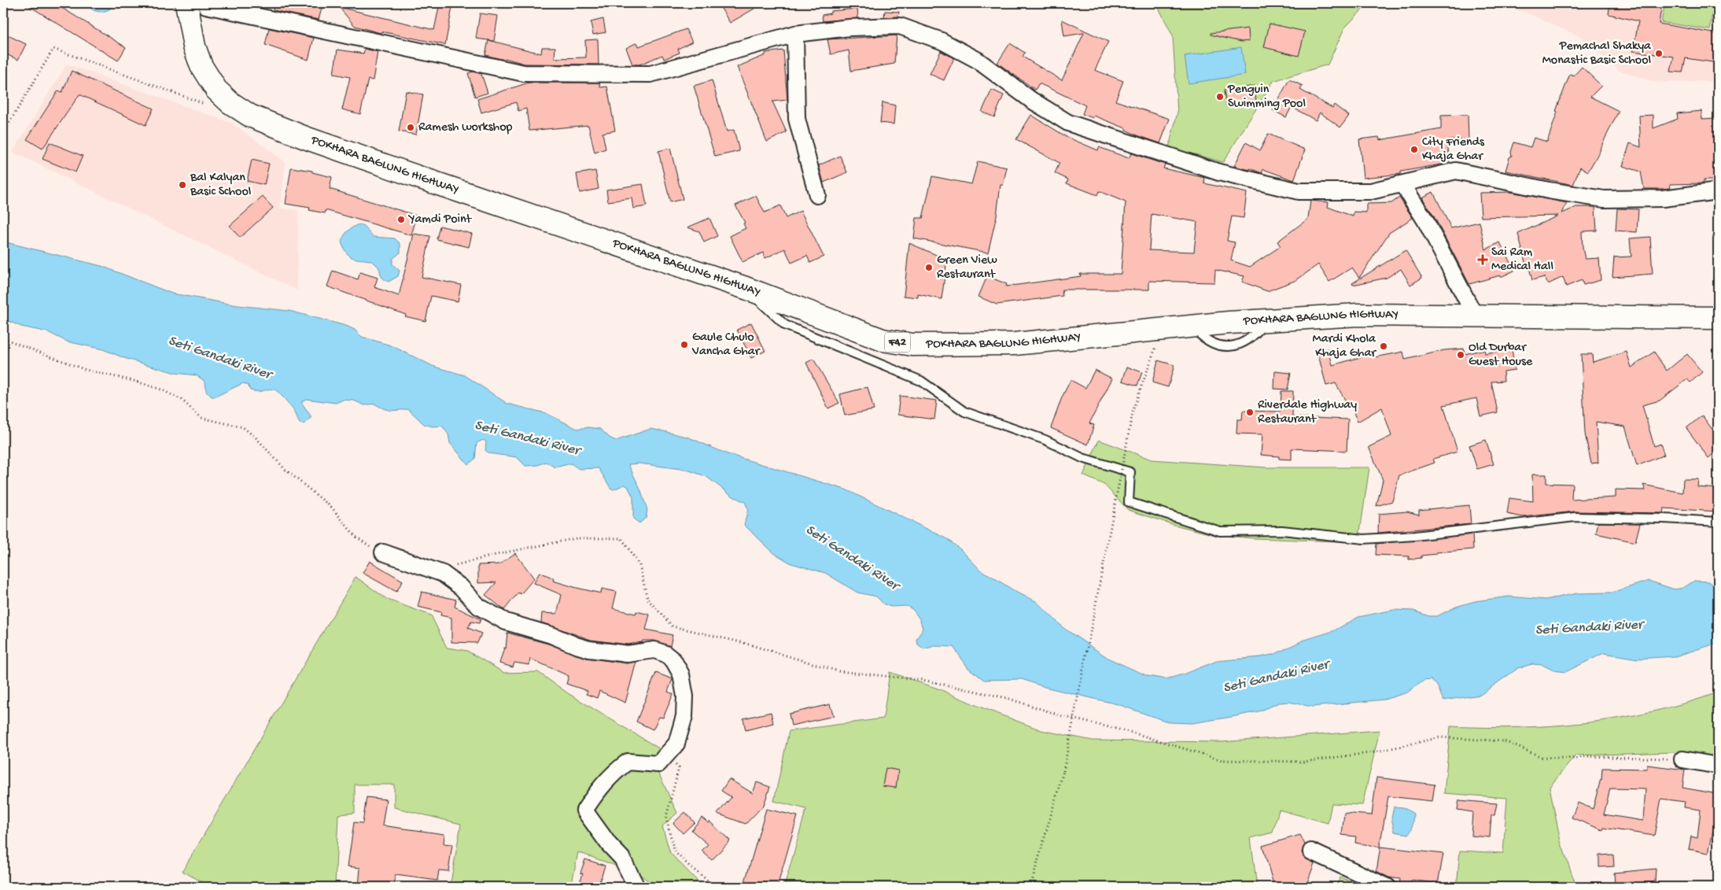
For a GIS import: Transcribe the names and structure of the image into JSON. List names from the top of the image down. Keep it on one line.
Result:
{"streets":{"highway":["POKHARA BAGLUNG HIGHWAY","F42"]},"water":["Seti Gandaki River"],"places":{"other":["Pemachal Shakya Monastic Basic School","Penguin Swimming Pool","Ramesh workshop","City Friends Khaja Ghar","Bal Kalyan Basic School","Yamdi Point","Green View Restaurant","Gaule Chulo Vancha Ghar","Mardi Khola Khaja Ghar","Old Durbar Guest House","Riverdale Highway Restaurant"],"health":["Sai Ram Medical Hall"]}}
